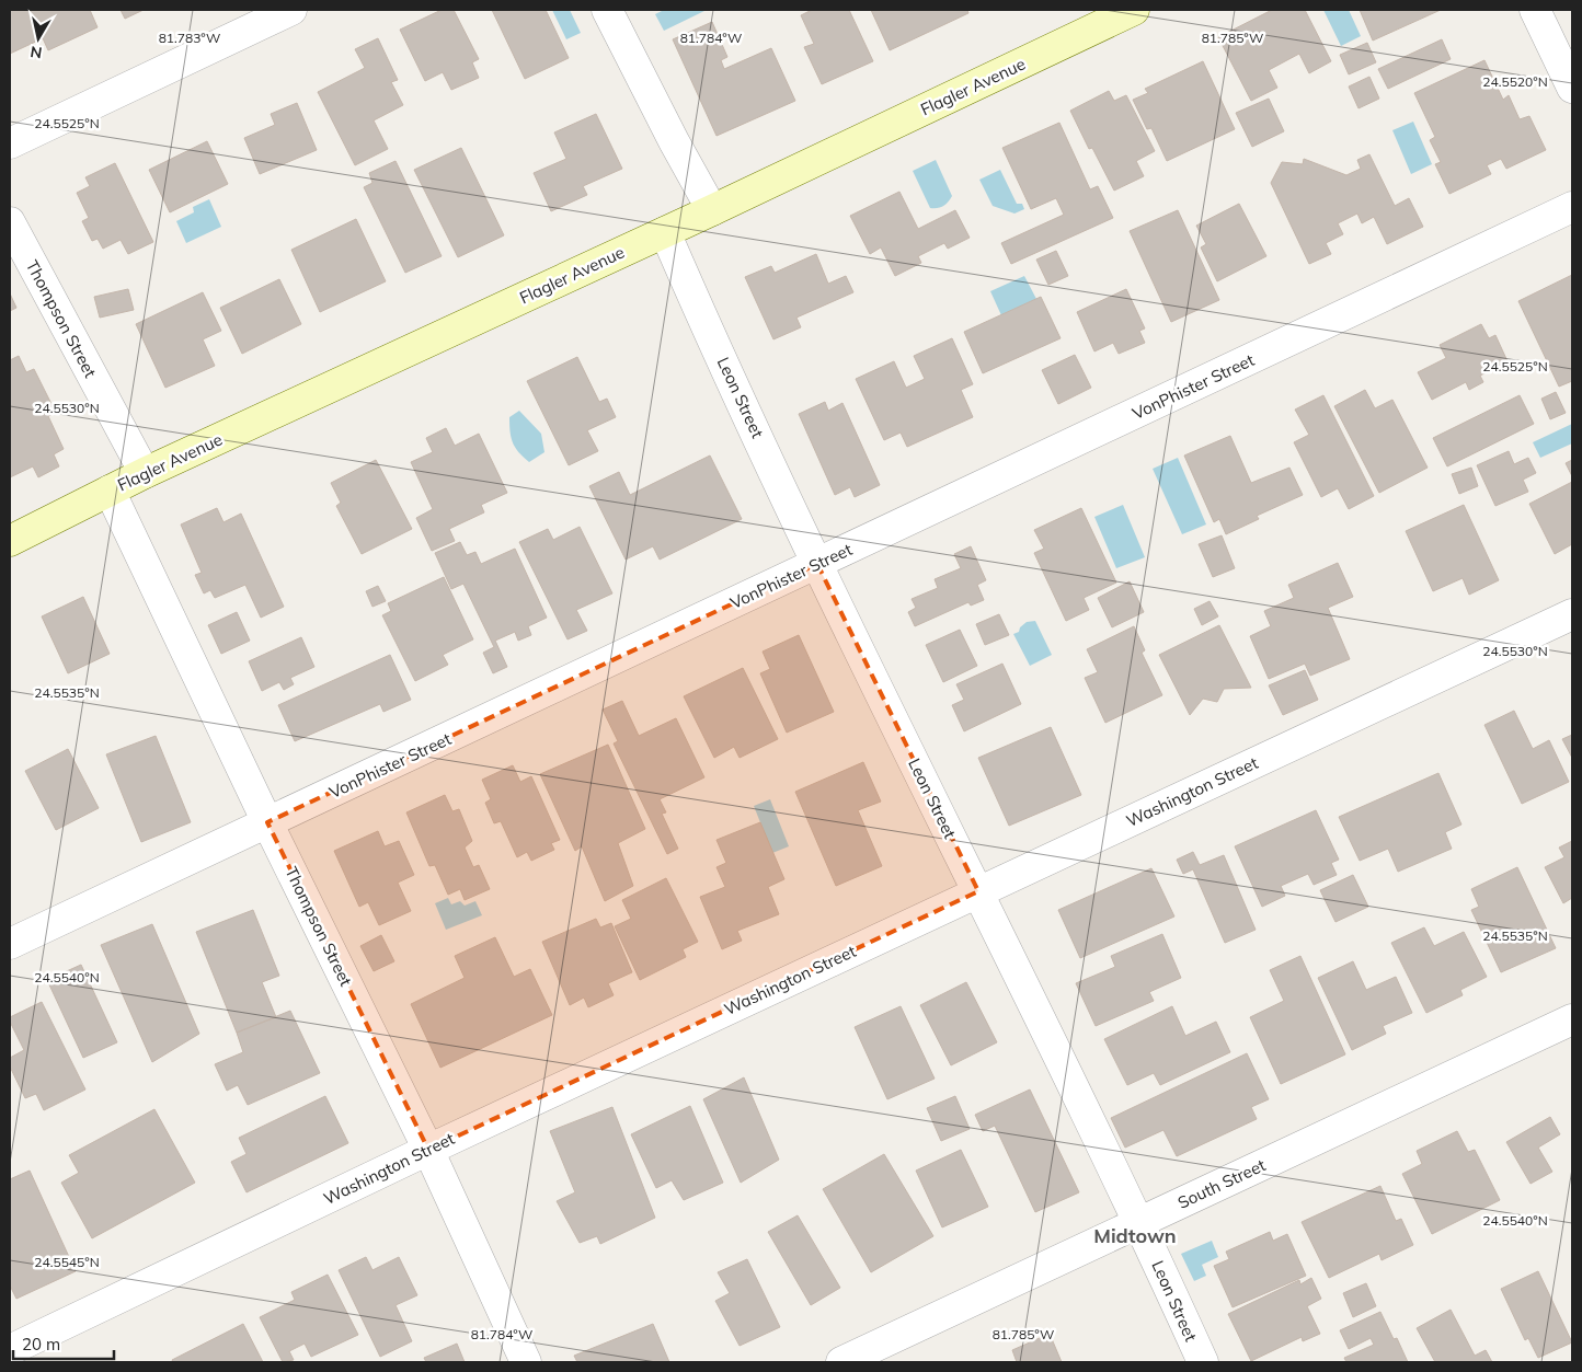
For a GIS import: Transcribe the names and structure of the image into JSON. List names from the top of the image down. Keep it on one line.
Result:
{"streets":{"street":["Flagler Avenue","Thompson Street","VonPhister Street","Leon Street","Washington Street","South Street"]},"crossings":[["Flagler Avenue","Thompson Street"],["Flagler Avenue","Leon Street"],["Thompson Street","VonPhister Street"],["Thompson Street","Washington Street"],["VonPhister Street","Leon Street"],["Leon Street","Washington Street"],["Leon Street","South Street"]],"districts":["Midtown"],"scale_bar":"20 m","north":"bottom","coordinates":["81.783°W","81.784°W","81.785°W","24.5520°N","24.5525°N","24.5530°N","24.5535°N","24.5540°N","24.5545°N"]}
